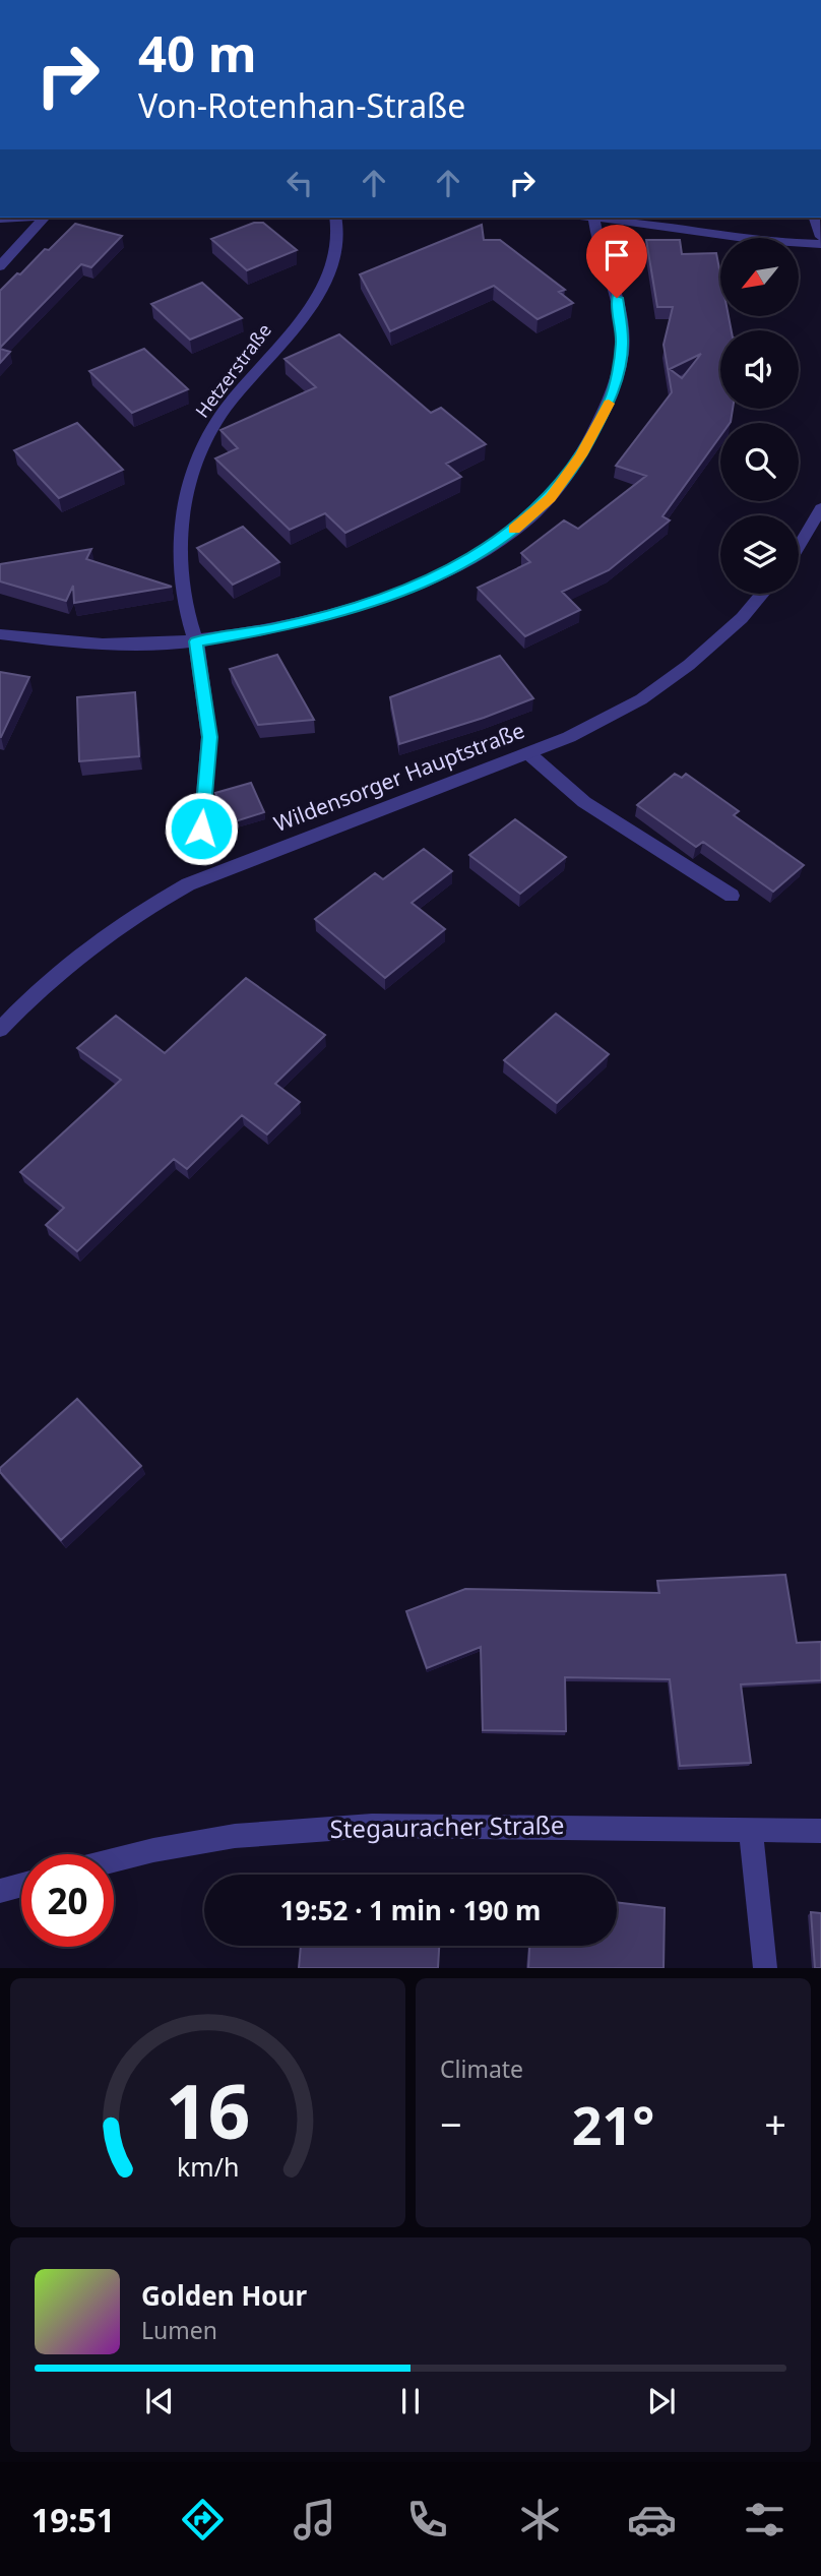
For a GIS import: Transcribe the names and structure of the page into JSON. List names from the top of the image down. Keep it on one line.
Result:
{"streets":{"street":["Hetzerstraße","Wildensorger Hauptstraße","Stegauracher Straße"]},"north":"bottom left","page":{"turn":["40 m","Von-Rotenhan-Straße"],"limit":"20","trip":"19:52 · 1 min · 190 m","tile":"Climate","heat":["−","21°","+"],"song":["Golden Hour","Lumen"],"tabs":"19:51","gauge":["16","km/h"]}}
